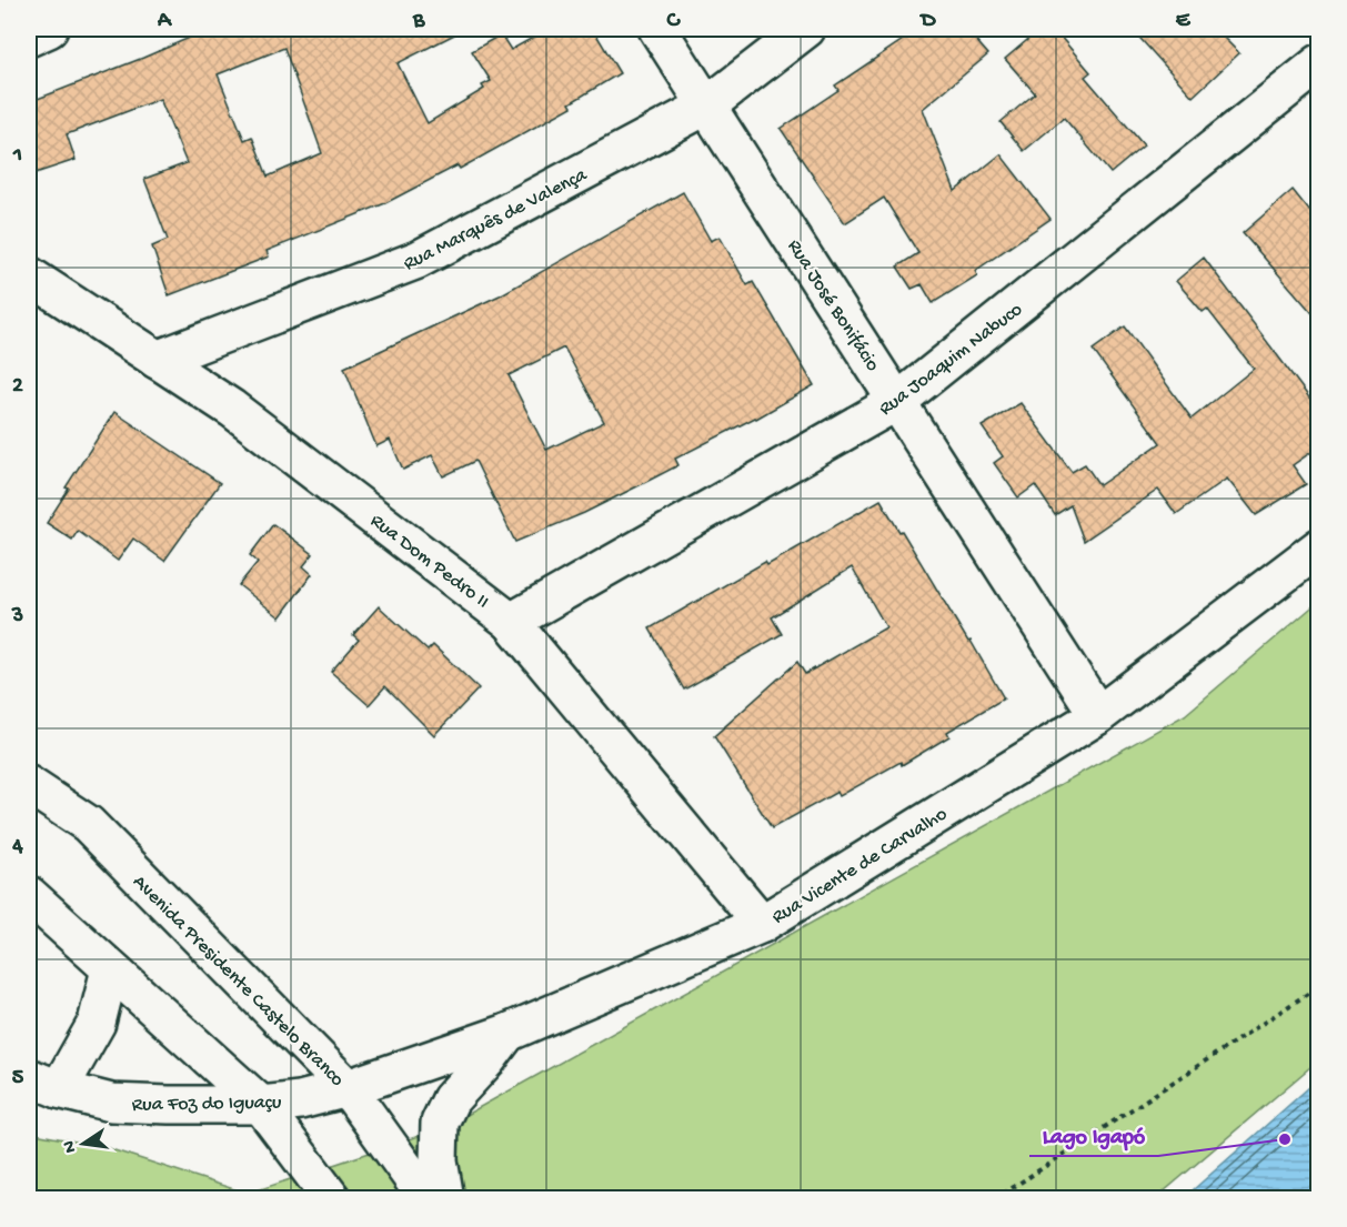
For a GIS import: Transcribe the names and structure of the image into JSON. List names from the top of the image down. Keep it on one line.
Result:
{"streets":{"street":["Rua Marquês de Valença","Rua José Bonifácio","Rua Joaquim Nabuco","Rua Dom Pedro II","Rua Vicente de Carvalho","Avenida Presidente Castelo Branco","Rua Foz do Iguaçu"]},"crossings":[["Rua Marquês de Valença","Rua José Bonifácio"],["Rua Marquês de Valença","Rua Dom Pedro II"],["Rua José Bonifácio","Rua Joaquim Nabuco"],["Rua José Bonifácio","Rua Vicente de Carvalho"],["Rua Joaquim Nabuco","Rua Dom Pedro II"],["Rua Dom Pedro II","Rua Vicente de Carvalho"],["Rua Vicente de Carvalho","Avenida Presidente Castelo Branco"],["Rua Vicente de Carvalho","Rua Foz do Iguaçu"],["Avenida Presidente Castelo Branco","Rua Foz do Iguaçu"]],"places":["Lago Igapó"],"north":"left","grid":{"columns":["A","B","C","D","E"],"rows":["1","2","3","4","5"]}}
